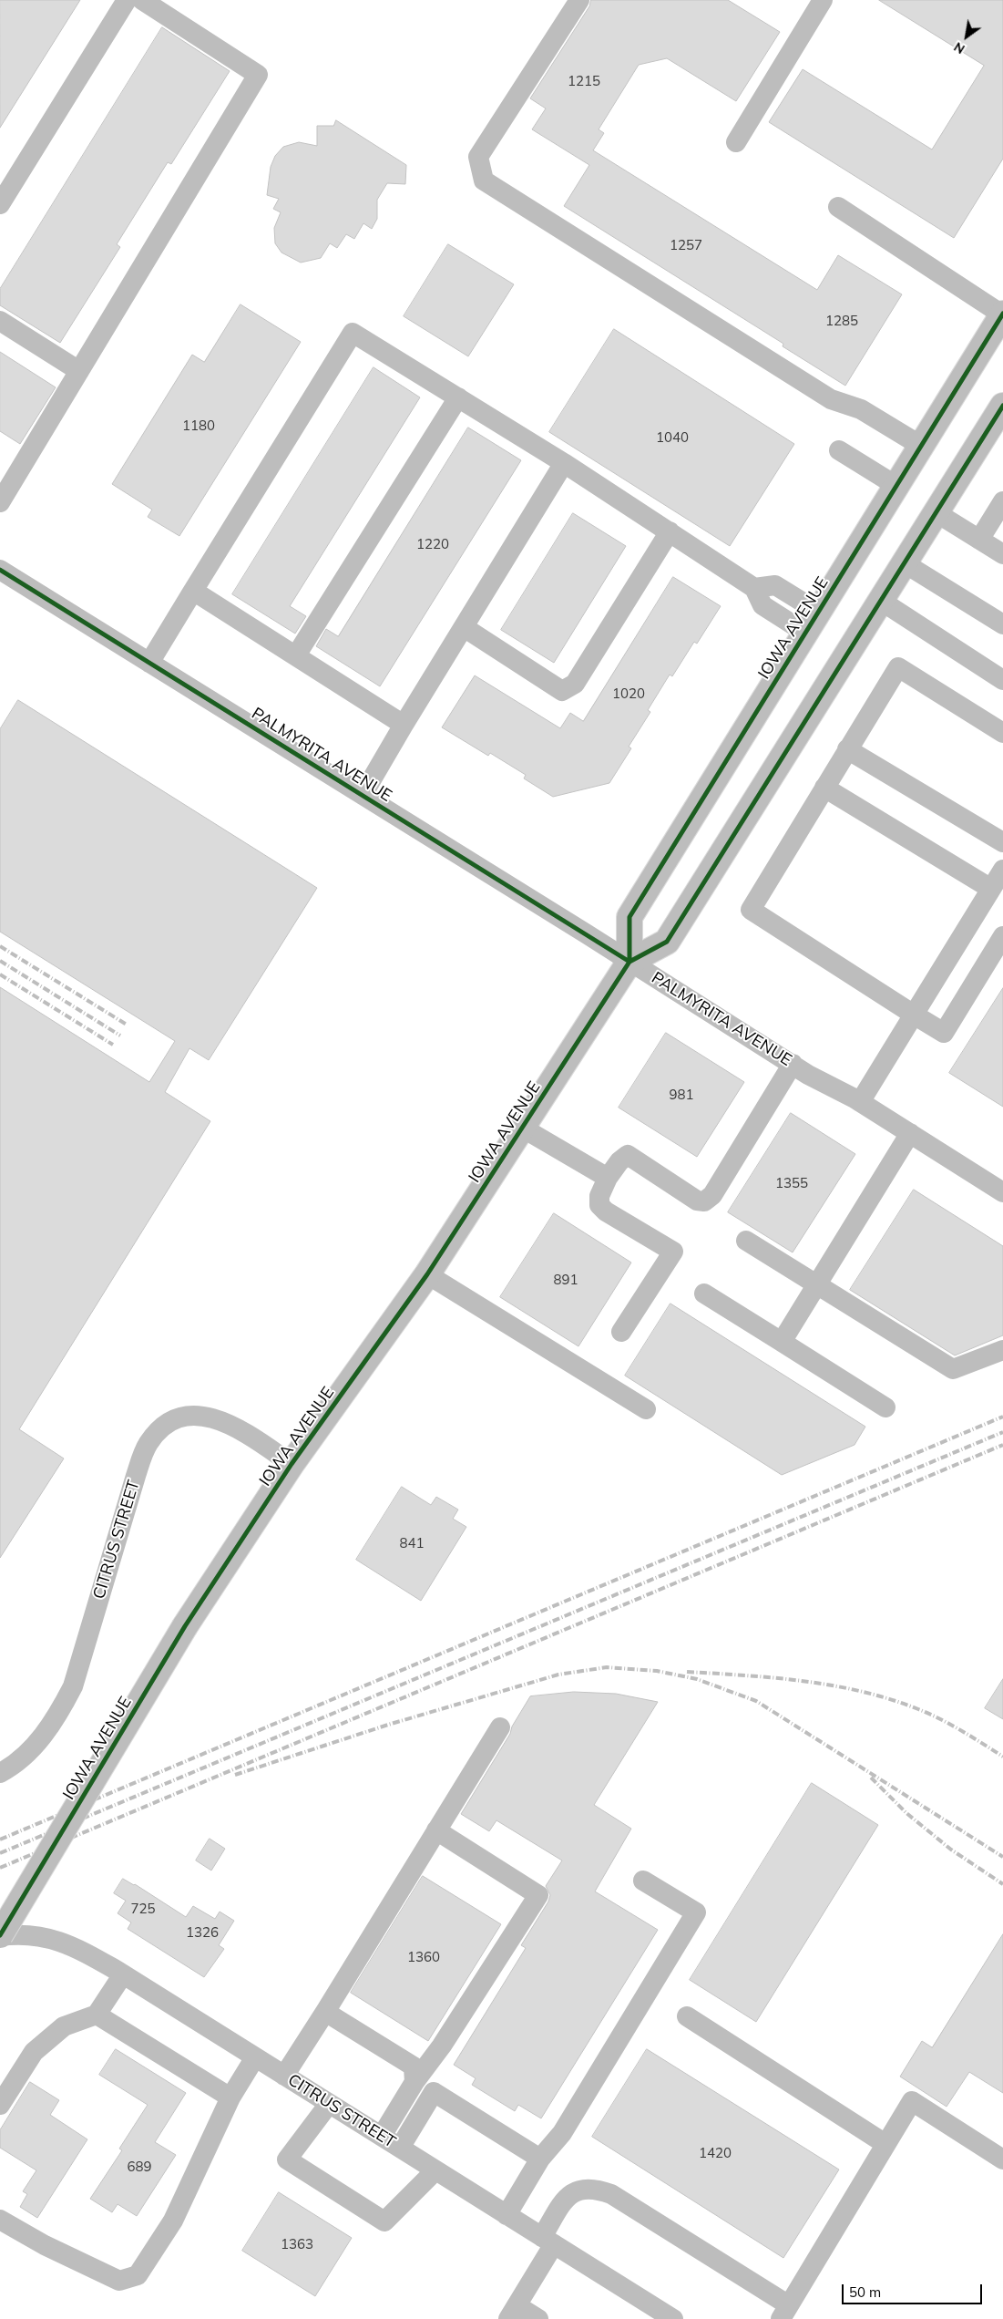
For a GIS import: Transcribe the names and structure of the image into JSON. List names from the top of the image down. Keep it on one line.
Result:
{"streets":{"main road":["IOWA AVENUE"],"street":["PALMYRITA AVENUE","CITRUS STREET"]},"crossings":[["IOWA AVENUE","PALMYRITA AVENUE"],["IOWA AVENUE","CITRUS STREET"]],"house_numbers":["1215","1257","1285","1180","1040","1220","1020","981","1355","891","841","725","1326","1360","1420","689","1363"],"scale_bar":"50 m","north":"bottom left"}
